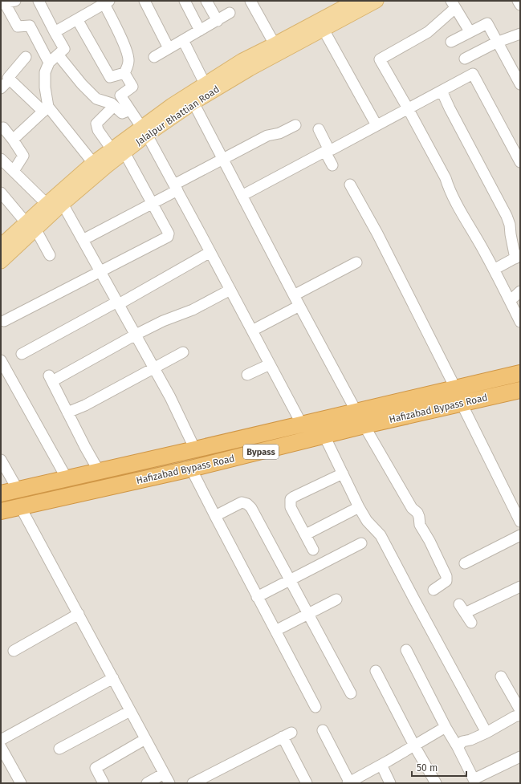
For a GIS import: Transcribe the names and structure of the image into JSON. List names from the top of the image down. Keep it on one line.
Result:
{"streets":{"highway":["Hafizabad Bypass Road","Bypass"],"main road":["Jalalpur Bhattian Road"]},"scale_bar":"50 m"}
